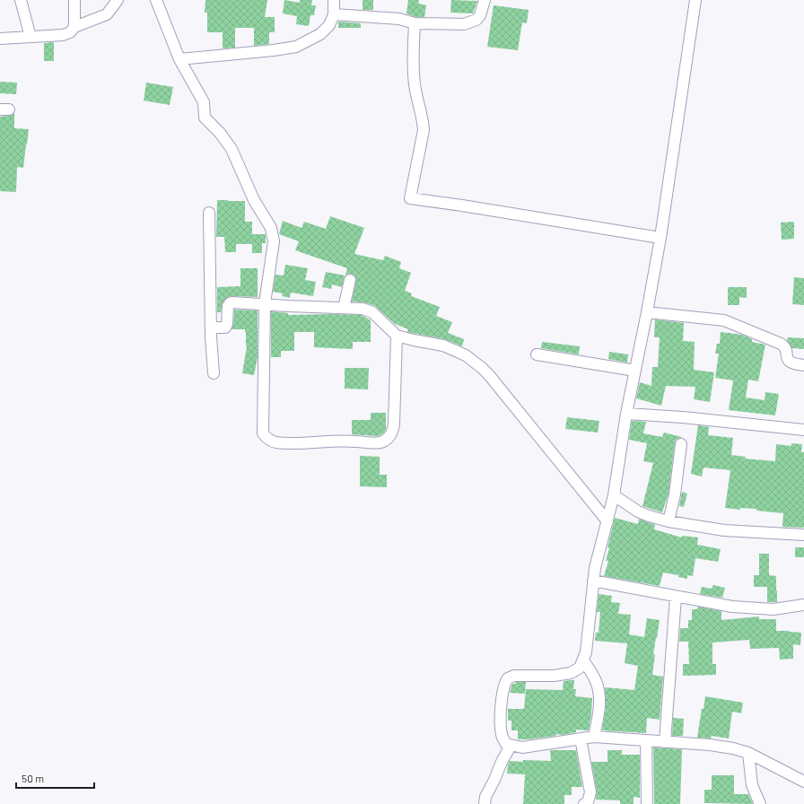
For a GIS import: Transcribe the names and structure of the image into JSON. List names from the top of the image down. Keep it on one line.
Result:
{"scale_bar":"50 m"}
